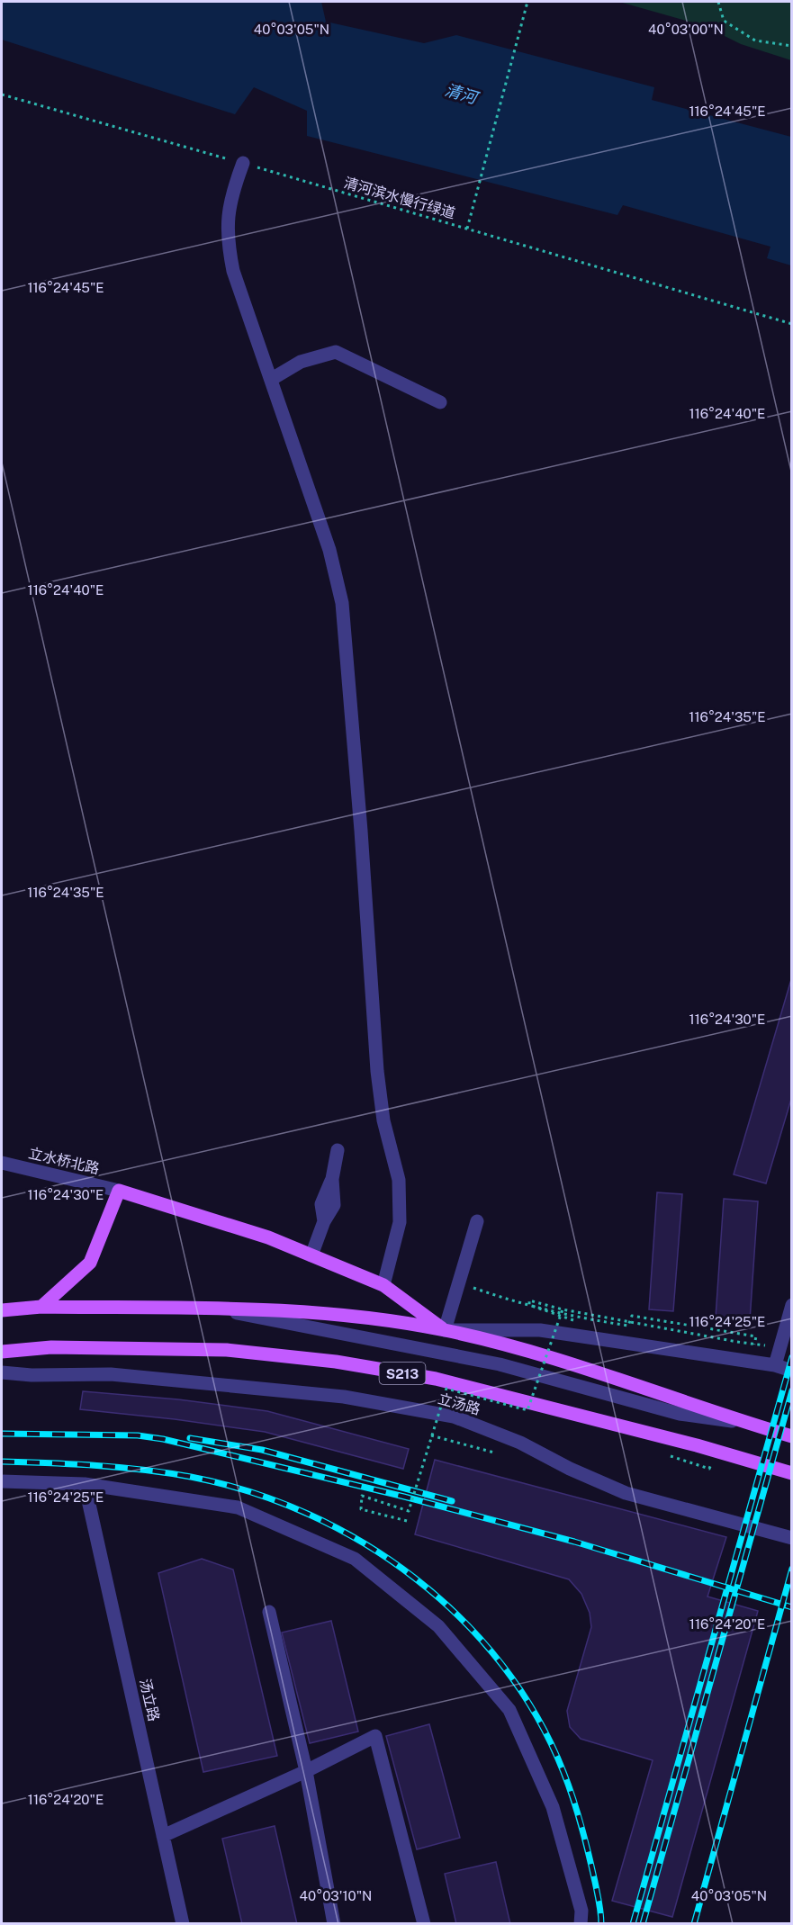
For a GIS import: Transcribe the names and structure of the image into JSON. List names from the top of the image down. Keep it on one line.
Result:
{"streets":{"main road":["S213","立汤路"],"street":["立水桥北路","汤立路"],"path":["清河滨水慢行绿道"]},"water":["清河"],"coordinates":["40°03'05\"N","40°03'00\"N","116°24'45\"E","116°24'40\"E","116°24'35\"E","116°24'30\"E","116°24'25\"E","116°24'20\"E","40°03'10\"N"]}
